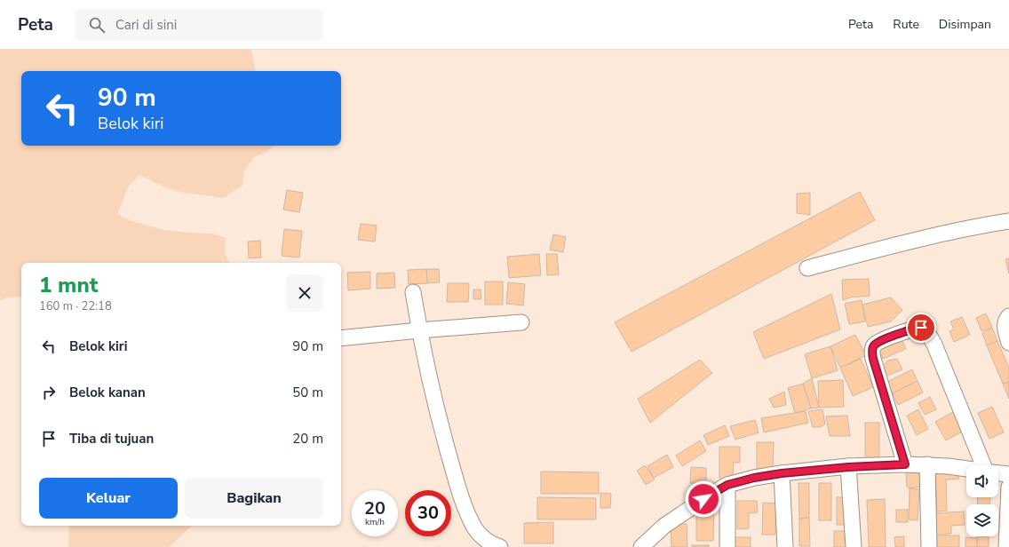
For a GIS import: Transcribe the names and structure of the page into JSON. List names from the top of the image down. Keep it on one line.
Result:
{"page":{"header":"Peta","search":"Cari di sini","nav":["Peta","Rute","Disimpan"],"turn":["90 m","Belok kiri"],"heading":["1 mnt","160 m · 22:18"],"list":[{"name":"Belok kiri","value":"90 m"},{"name":"Belok kanan","value":"50 m"},{"name":"Tiba di tujuan","value":"20 m"}],"buttons":["Keluar","Bagikan"],"speed":"20 km/h","limit":"30"}}
